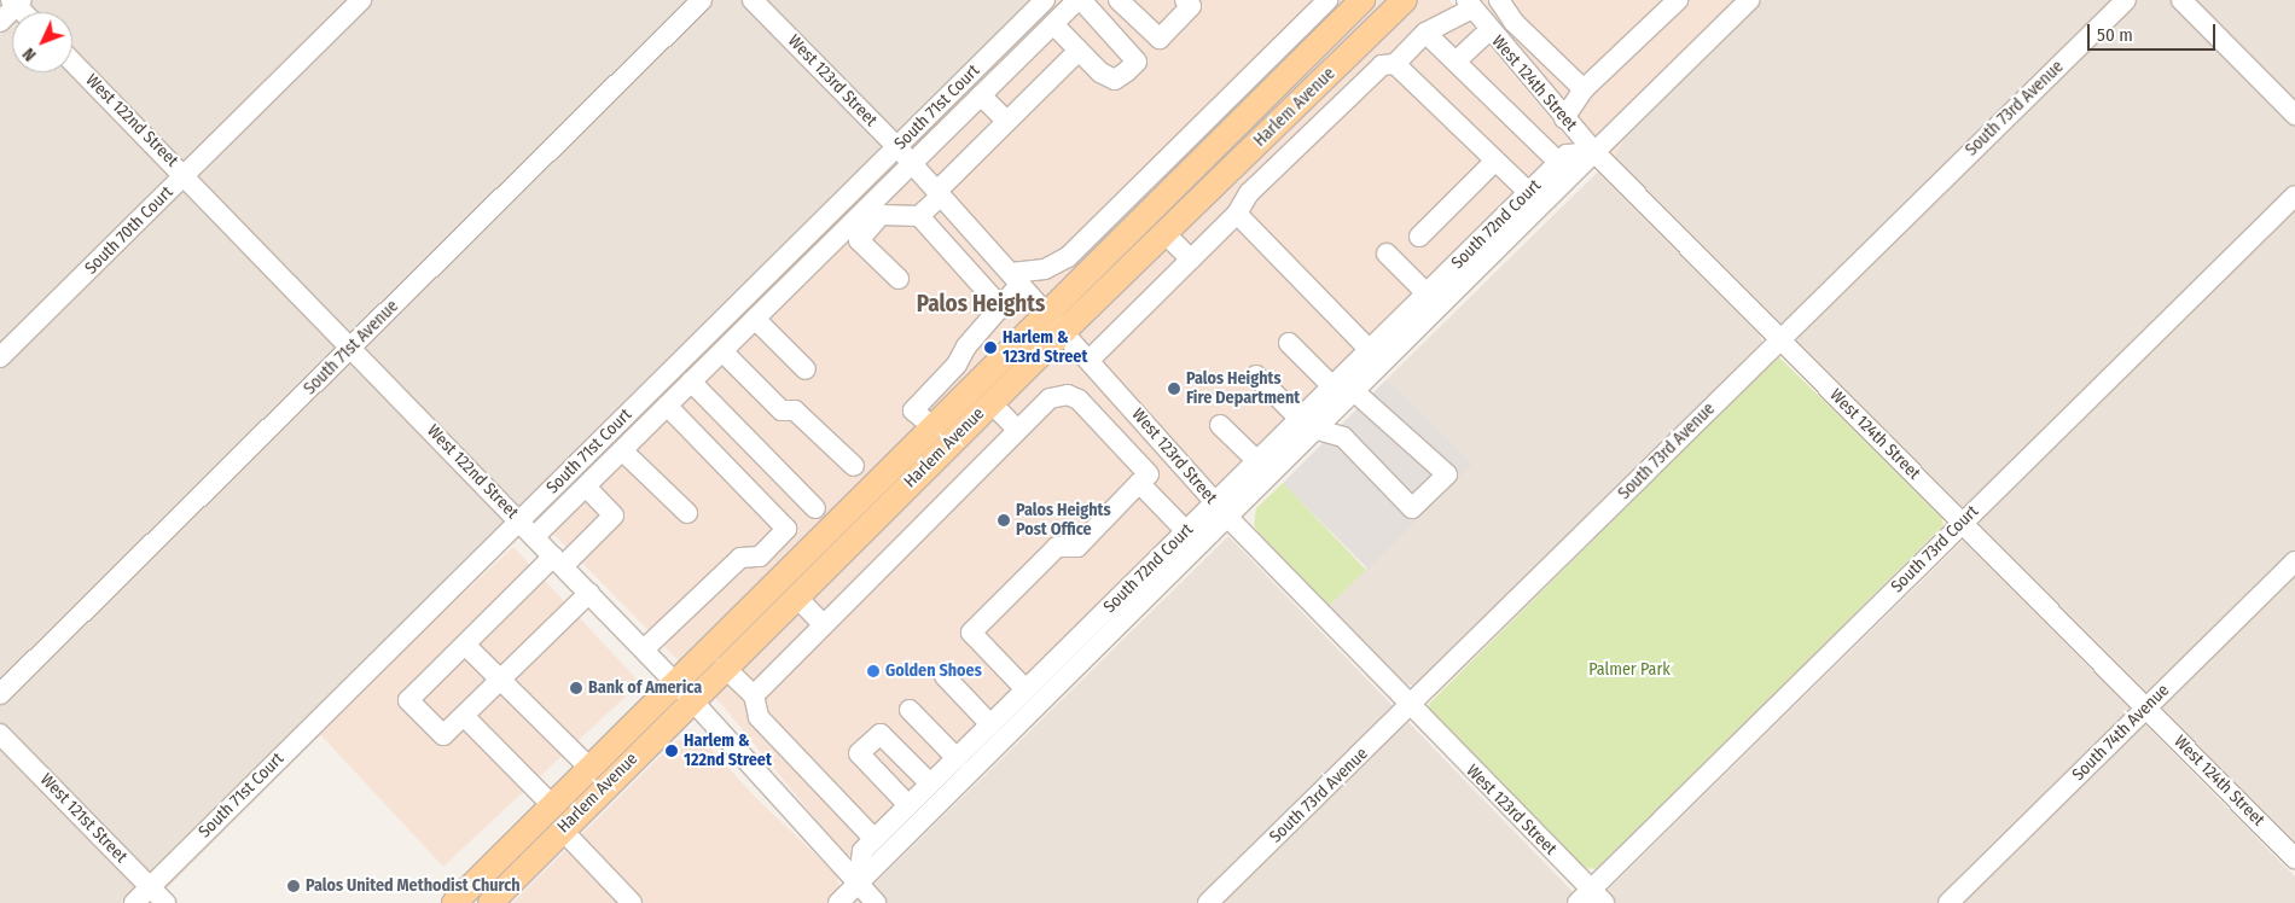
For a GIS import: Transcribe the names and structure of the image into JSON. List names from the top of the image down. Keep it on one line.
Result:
{"streets":{"main road":["Harlem Avenue"],"street":["West 123rd Street","West 124th Street","South 71st Court","South 73rd Avenue","West 122nd Street","South 72nd Court","South 70th Court","South 71st Avenue","South 73rd Court","South 74th Avenue","West 121st Street"]},"crossings":[["West 123rd Street","South 71st Court"],["West 123rd Street","Harlem Avenue"],["West 123rd Street","South 73rd Avenue"],["West 123rd Street","South 72nd Court"],["West 123rd Street","South 73rd Court"],["West 124th Street","South 73rd Avenue"],["West 124th Street","South 72nd Court"],["West 124th Street","South 73rd Court"],["West 124th Street","South 74th Avenue"],["South 71st Court","West 122nd Street"],["South 71st Court","West 121st Street"],["Harlem Avenue","West 122nd Street"],["West 122nd Street","South 72nd Court"],["West 122nd Street","South 70th Court"],["West 122nd Street","South 71st Avenue"]],"districts":["Palos Heights"],"parks":["Palmer Park"],"places":["Harlem & 123rd Street","Palos Heights Fire Department","Palos Heights Post Office","Golden Shoes","Bank of America","Harlem & 122nd Street","Palos United Methodist Church"],"scale_bar":"50 m","north":"bottom left"}
